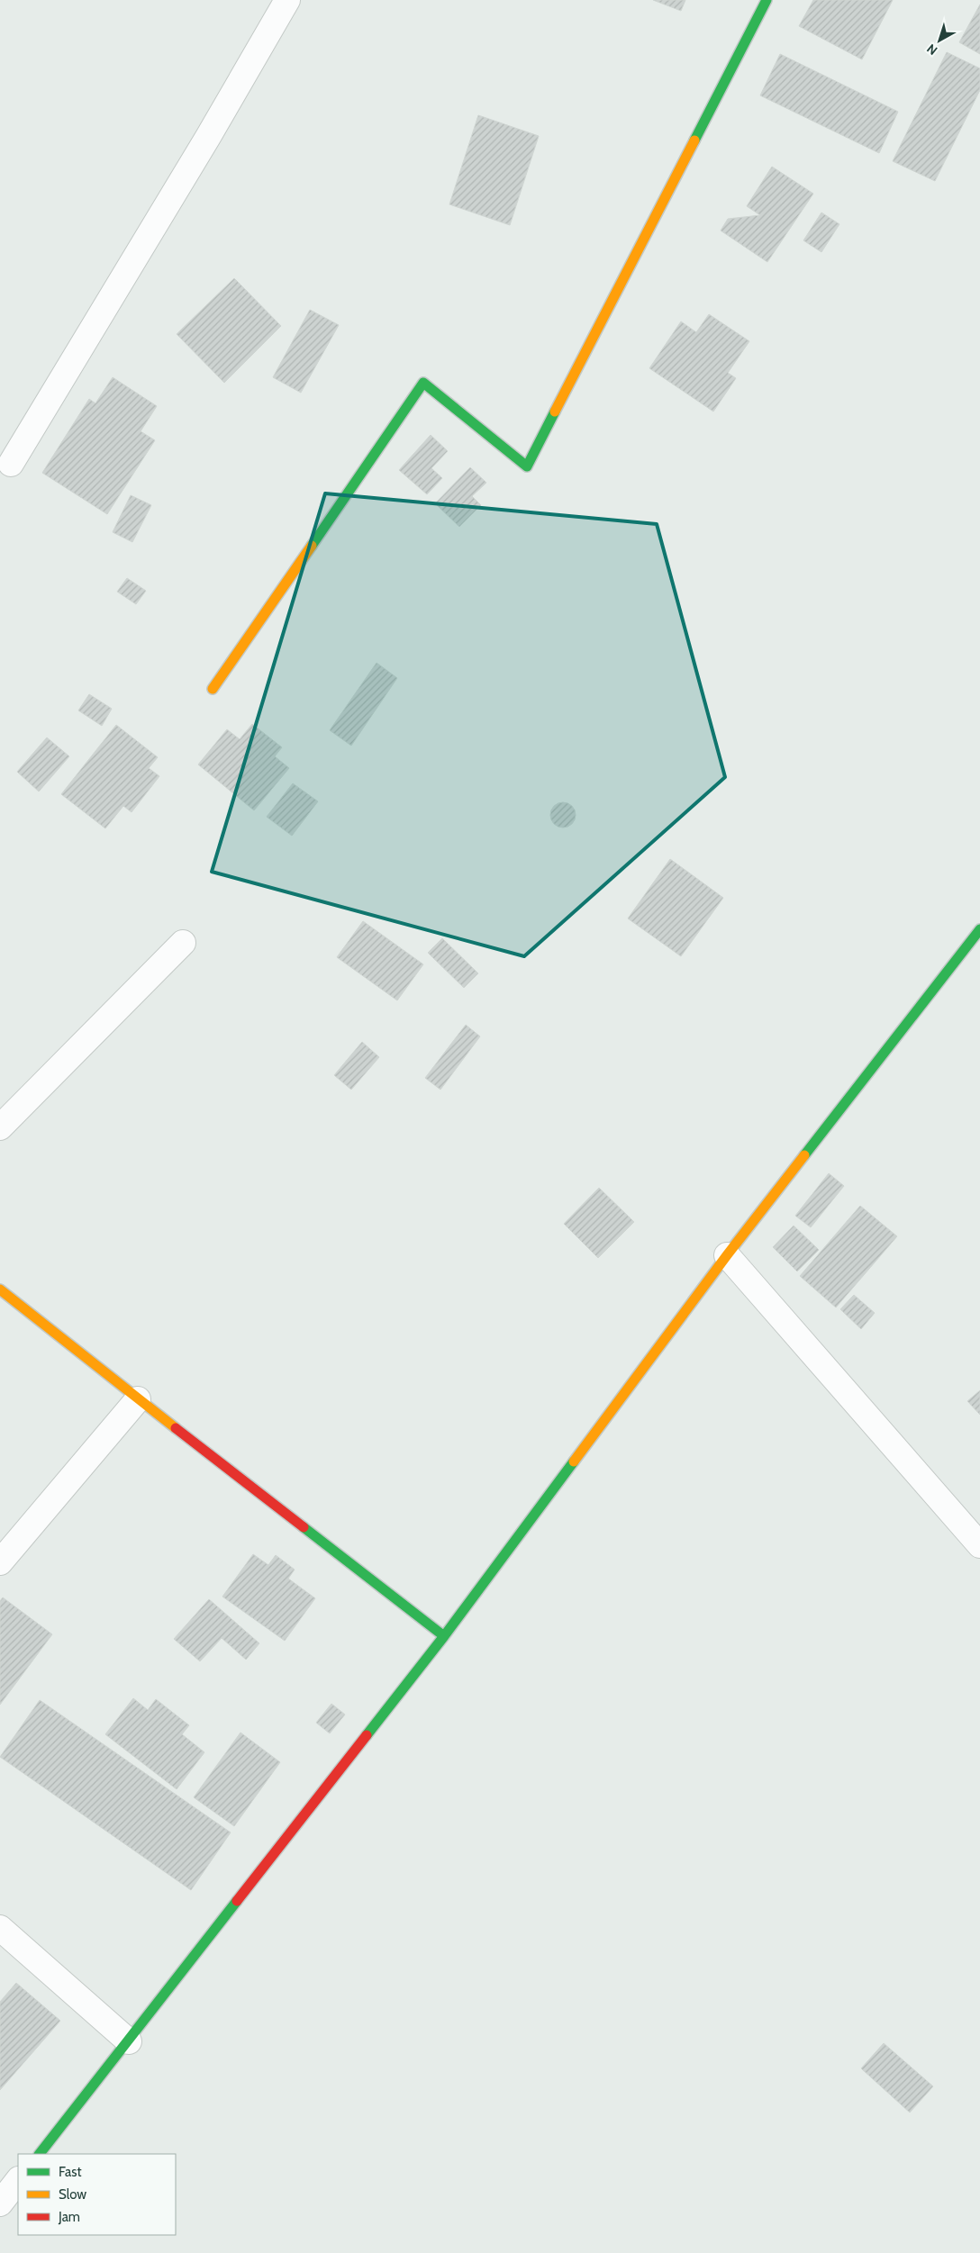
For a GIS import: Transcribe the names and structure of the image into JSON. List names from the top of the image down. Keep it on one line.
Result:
{"legend":["Fast","Slow","Jam"],"north":"bottom left"}
